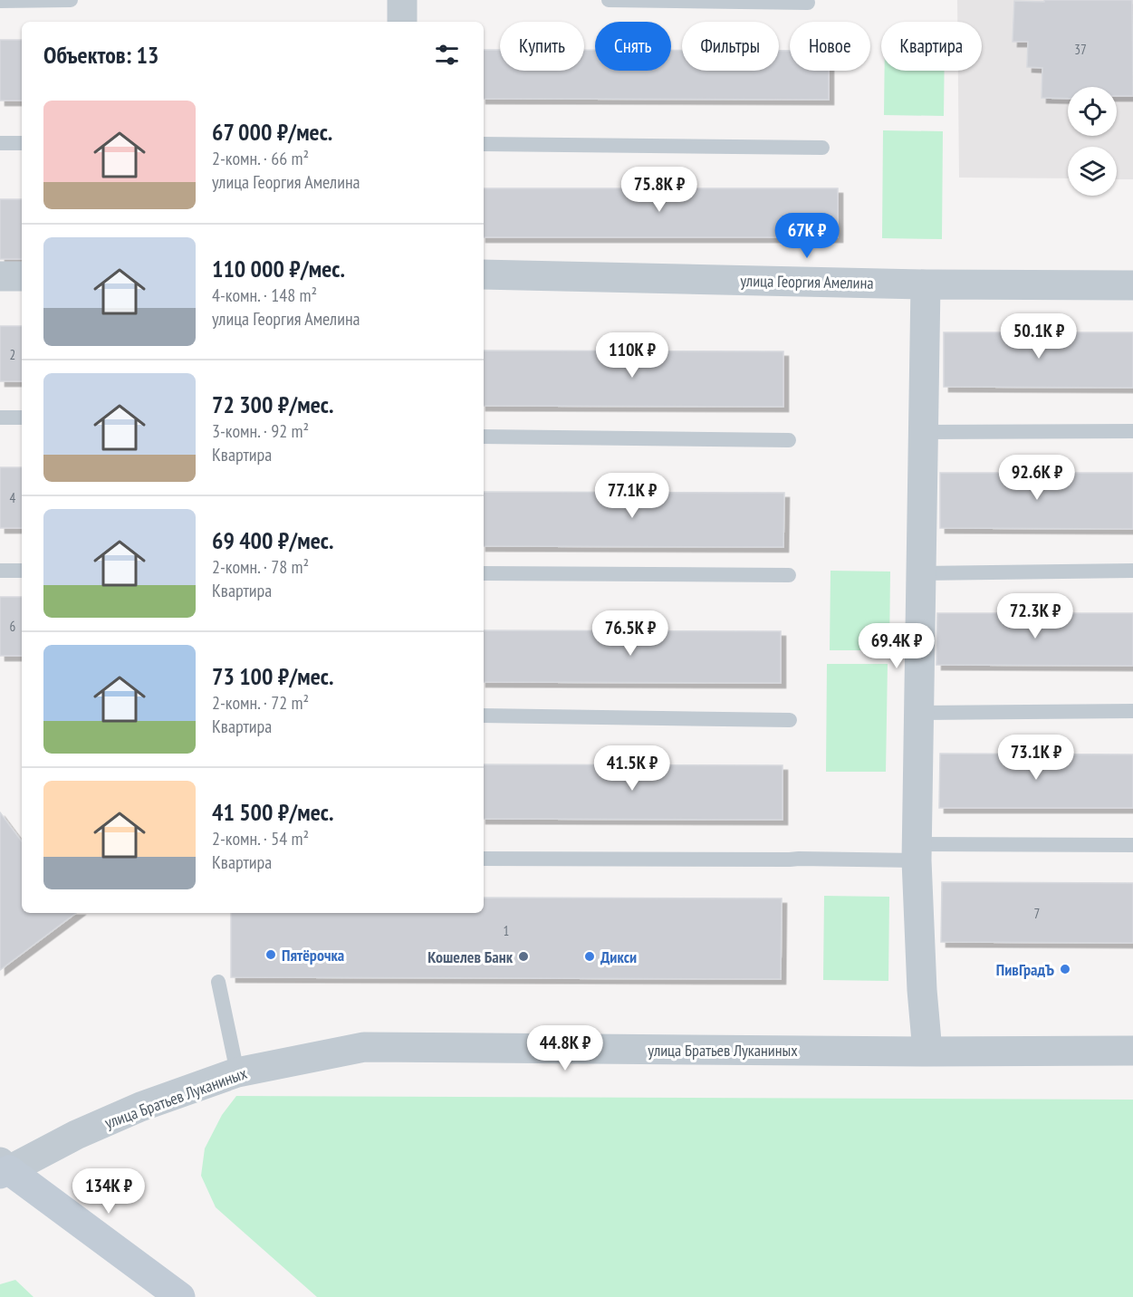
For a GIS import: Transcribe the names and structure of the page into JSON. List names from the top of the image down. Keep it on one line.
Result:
{"streets":{"street":["улица Георгия Амелина","улица Братьев Луканиных"]},"places":["Пятёрочка","Кошелев Банк","Дикси","ПивГрадЪ"],"house_numbers":["37","2","4","6","7","1"],"page":{"chip":["Купить","Снять","Фильтры","Новое","Квартира"],"heading":"Объектов: 13","list":[{"name":"67 000 ₽/мес.","note":"2-комн. · 66 m² · улица Георгия Амелина"},{"name":"110 000 ₽/мес.","note":"4-комн. · 148 m² · улица Георгия Амелина"},{"name":"72 300 ₽/мес.","note":"3-комн. · 92 m² · Квартира"},{"name":"69 400 ₽/мес.","note":"2-комн. · 78 m² · Квартира"},{"name":"73 100 ₽/мес.","note":"2-комн. · 72 m² · Квартира"},{"name":"41 500 ₽/мес.","note":"2-комн. · 54 m² · Квартира"}],"price":["75.8K ₽","67K ₽","50.1K ₽","110K ₽","92.6K ₽","77.1K ₽","72.3K ₽","76.5K ₽","69.4K ₽","73.1K ₽","41.5K ₽","44.8K ₽","134K ₽"]}}
